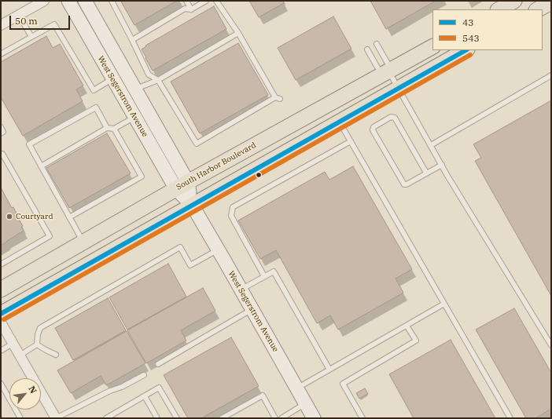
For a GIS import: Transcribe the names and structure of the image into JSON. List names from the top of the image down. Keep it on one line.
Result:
{"streets":{"main road":["West Segerstrom Avenue","South Harbor Boulevard"]},"crossings":[["West Segerstrom Avenue","South Harbor Boulevard"]],"places":["Courtyard"],"lines":["transit line 43","transit line 543"],"legend":["43","543"],"scale_bar":"50 m","north":"top right"}
